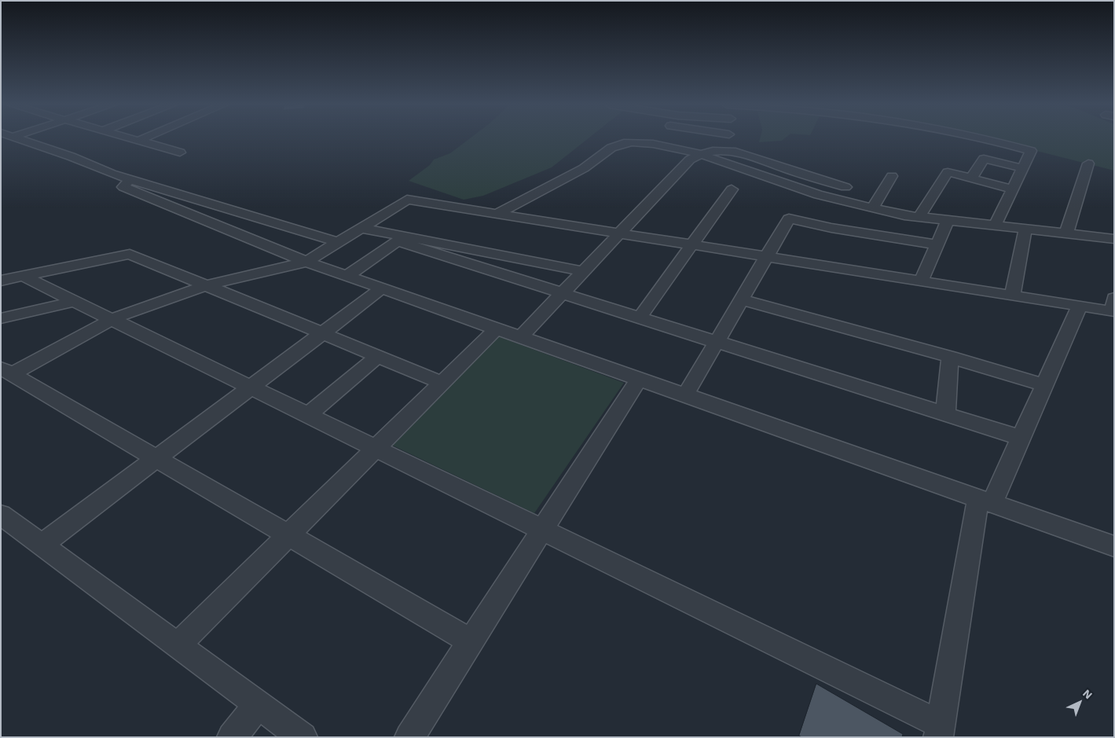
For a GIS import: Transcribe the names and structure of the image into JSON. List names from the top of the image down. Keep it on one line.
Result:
{"north":"top right"}
